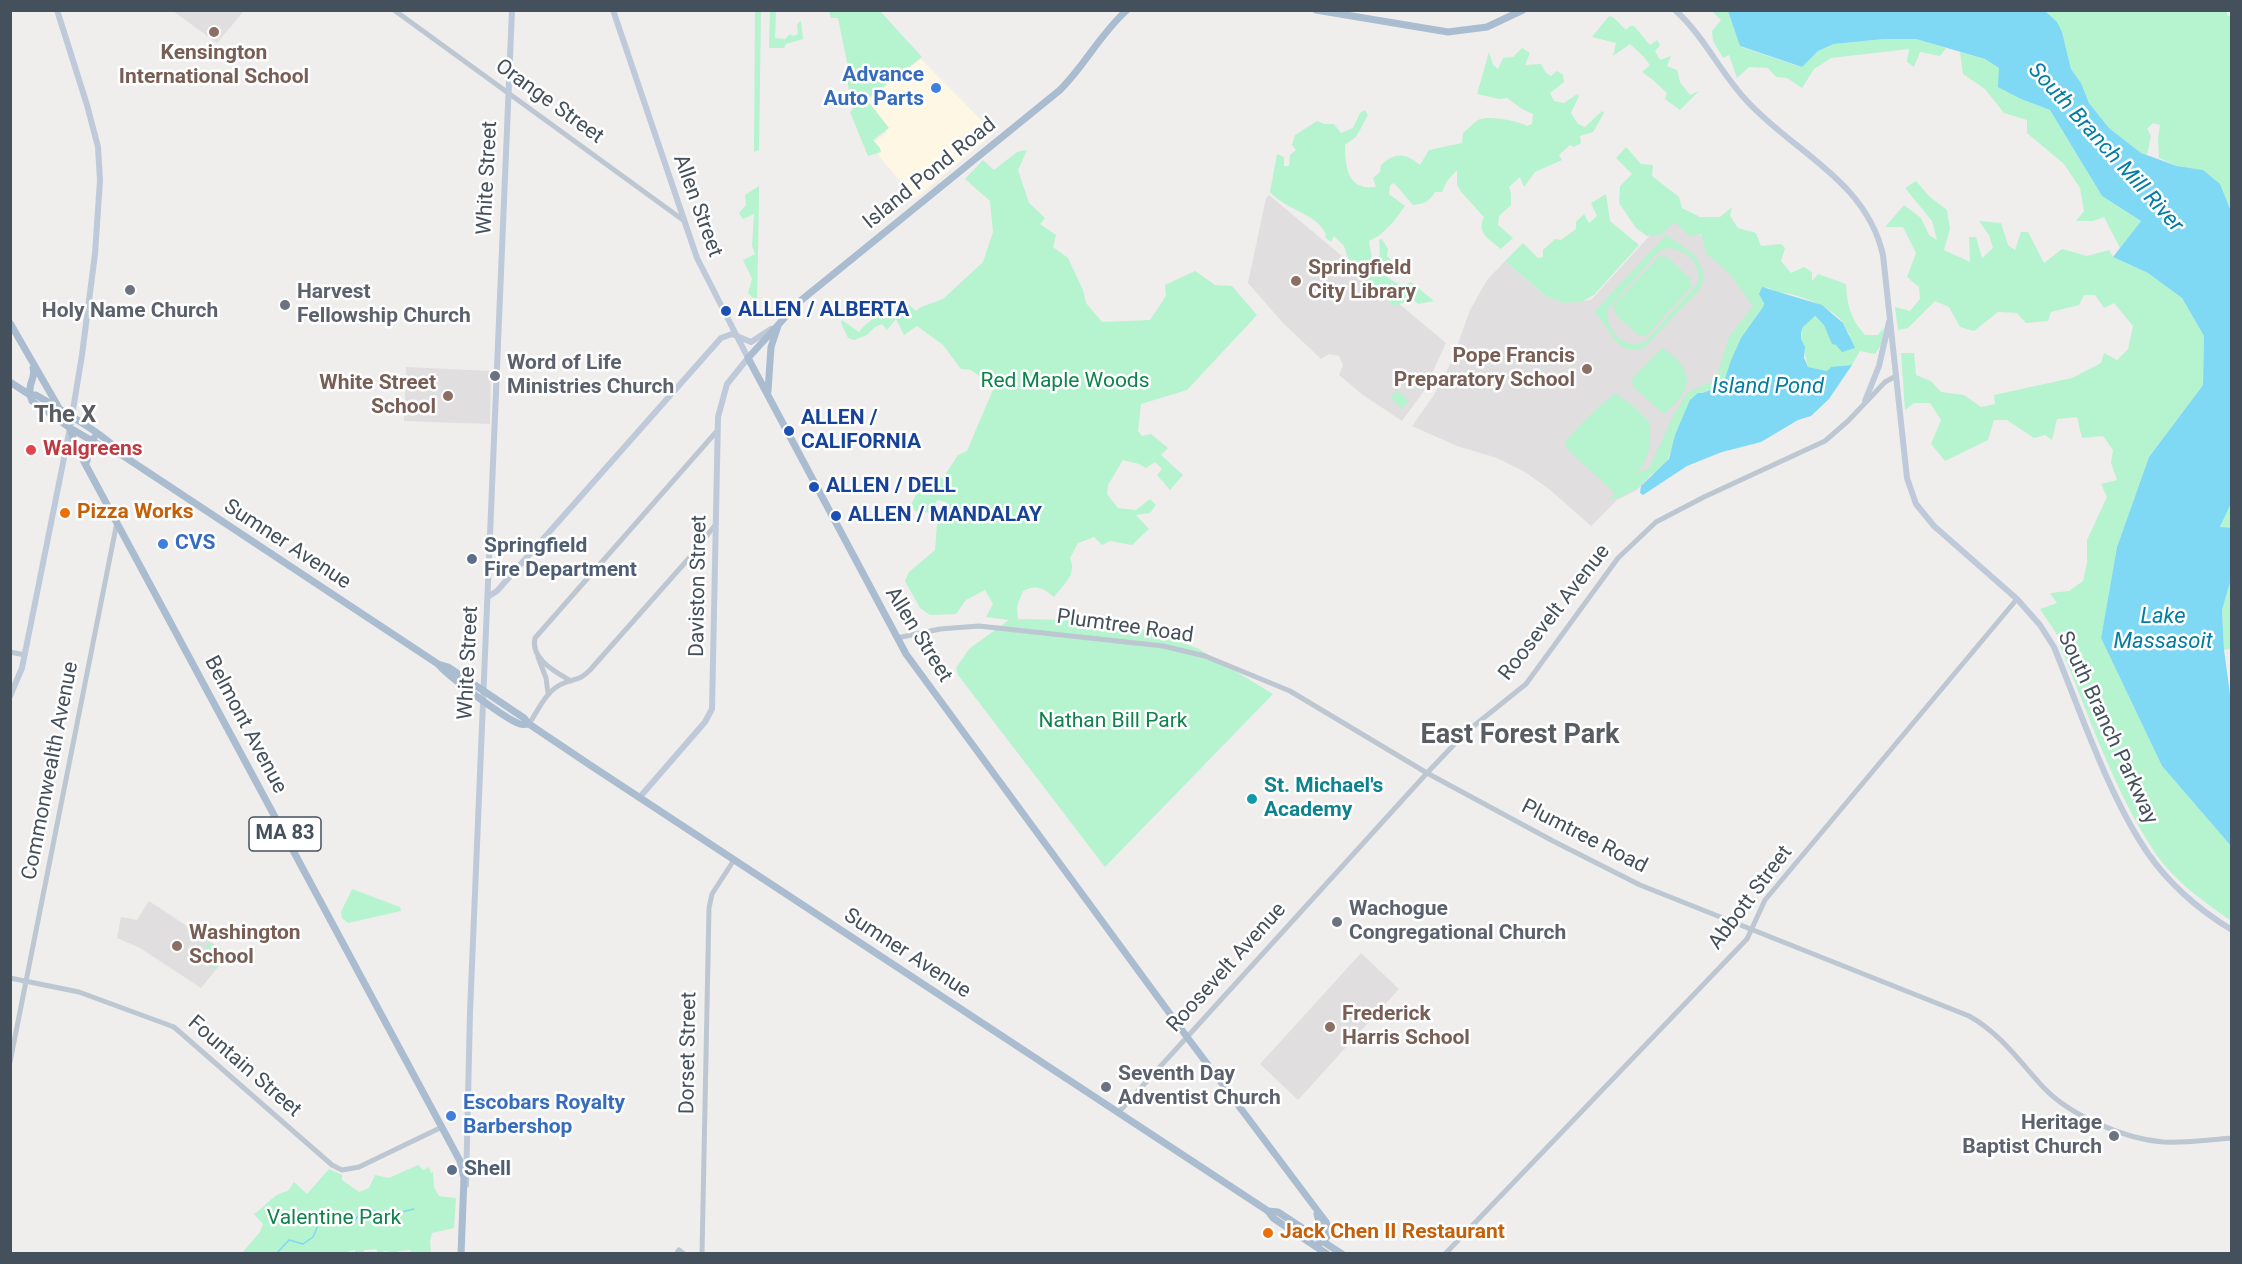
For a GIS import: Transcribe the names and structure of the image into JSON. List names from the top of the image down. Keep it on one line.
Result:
{"streets":{"main road":["Island Pond Road","White Street","Allen Street","Sumner Avenue","Daviston Street","Roosevelt Avenue","Belmont Avenue","South Branch Parkway","MA 83"],"street":["Orange Street","Plumtree Road","Commonwealth Avenue","Abbott Street","Dorset Street","Fountain Street"]},"crossings":[["Orange Street","White Street"],["Orange Street","Allen Street"],["Island Pond Road","Allen Street"],["Island Pond Road","Daviston Street"],["White Street","Sumner Avenue"],["White Street","Belmont Avenue"],["Allen Street","Sumner Avenue"],["Allen Street","Daviston Street"],["Allen Street","Roosevelt Avenue"],["Allen Street","Plumtree Road"],["Sumner Avenue","Daviston Street"],["Sumner Avenue","Roosevelt Avenue"],["Sumner Avenue","Belmont Avenue"],["Sumner Avenue","Dorset Street"],["Roosevelt Avenue","Plumtree Road"],["Roosevelt Avenue","South Branch Parkway"],["Plumtree Road","Abbott Street"],["Belmont Avenue","Commonwealth Avenue"],["Belmont Avenue","Fountain Street"],["South Branch Parkway","Abbott Street"],["Commonwealth Avenue","Fountain Street"]],"districts":["The X","East Forest Park"],"water":["South Branch Mill River","Island Pond","Lake Massasoit"],"parks":["Red Maple Woods","Nathan Bill Park","Valentine Park"],"places":["Kensington International School","Advance Auto Parts","Springfield City Library","Holy Name Church","Harvest Fellowship Church","ALLEN / ALBERTA","Pope Francis Preparatory School","Word of Life Ministries Church","White Street School","ALLEN / CALIFORNIA","Walgreens","ALLEN / DELL","Pizza Works","ALLEN / MANDALAY","CVS","Springfield Fire Department","St. Michael's Academy","Wachogue Congregational Church","Washington School","Frederick Harris School","Seventh Day Adventist Church","Escobars Royalty Barbershop","Heritage Baptist Church","Shell","Jack Chen II Restaurant"]}
